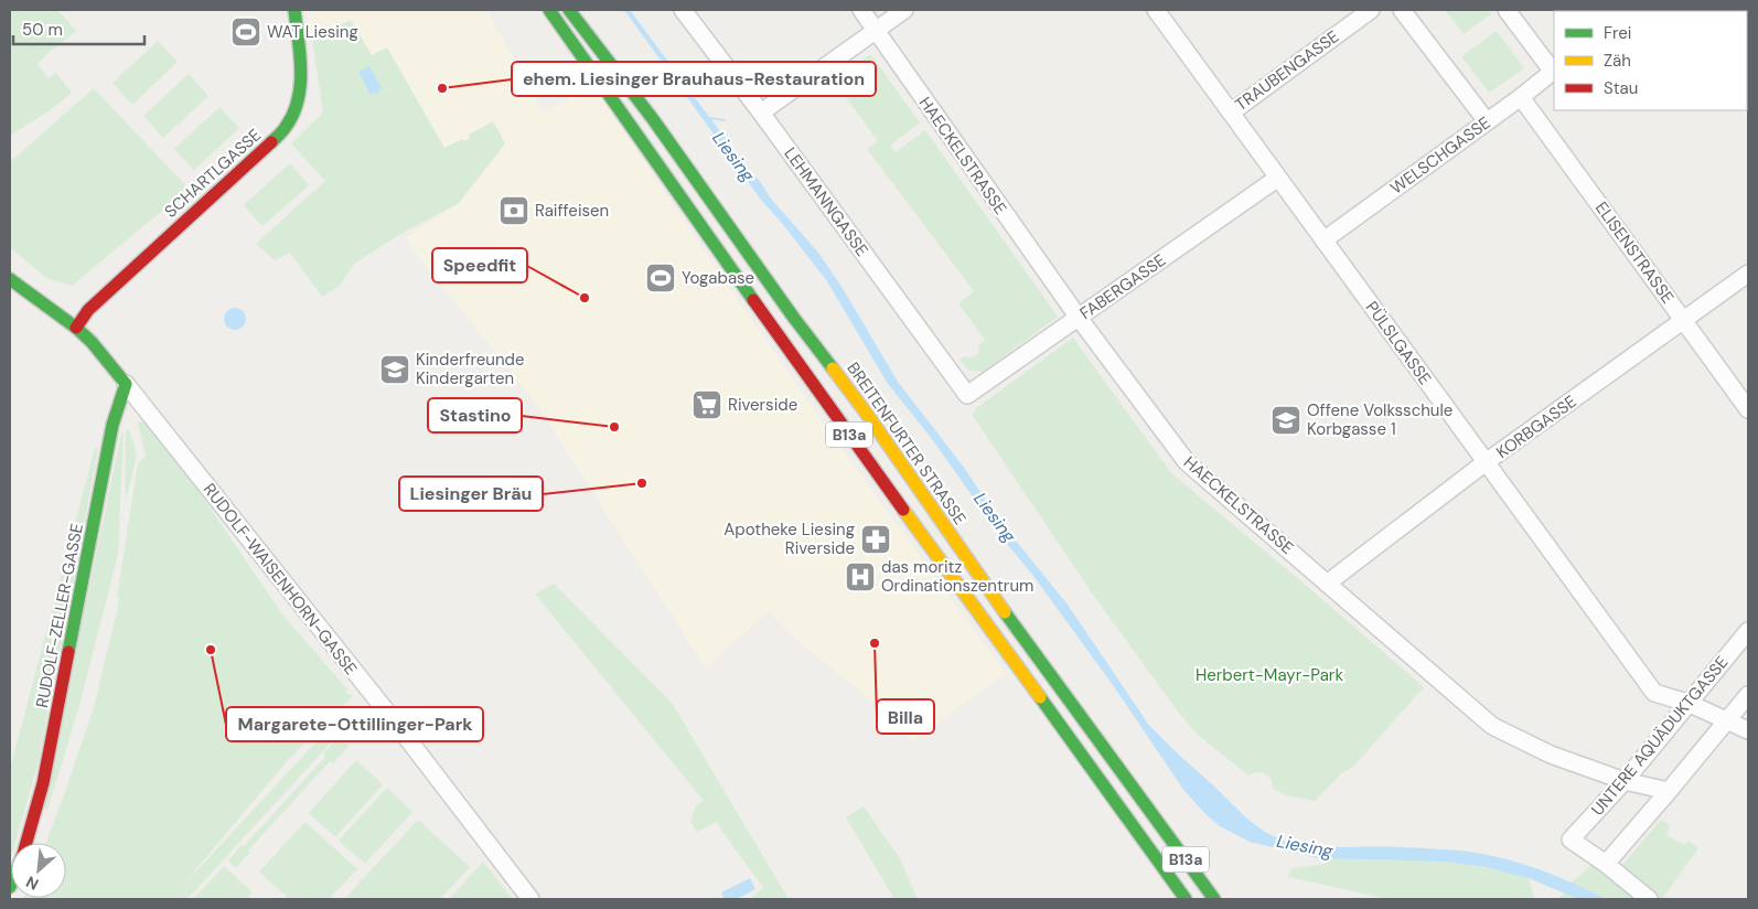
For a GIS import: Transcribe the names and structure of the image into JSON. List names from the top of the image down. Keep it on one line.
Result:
{"streets":{"main road":["SCHARTLGASSE","B13a","BREITENFURTER STRASSE","RUDOLF-WAISENHORN-GASSE","RUDOLF-ZELLER-GASSE"],"street":["TRAUBENGASSE","HAECKELSTRASSE","WELSCHGASSE","LEHMANNGASSE","ELISENSTRASSE","FABERGASSE","PÜLSLGASSE","KORBGASSE","UNTERE AQUÄDUKTGASSE"]},"crossings":[["TRAUBENGASSE","PÜLSLGASSE"],["HAECKELSTRASSE","FABERGASSE"],["HAECKELSTRASSE","KORBGASSE"],["HAECKELSTRASSE","UNTERE AQUÄDUKTGASSE"],["WELSCHGASSE","ELISENSTRASSE"],["WELSCHGASSE","PÜLSLGASSE"],["SCHARTLGASSE","RUDOLF-WAISENHORN-GASSE"],["LEHMANNGASSE","FABERGASSE"],["ELISENSTRASSE","KORBGASSE"],["FABERGASSE","PÜLSLGASSE"],["PÜLSLGASSE","KORBGASSE"],["PÜLSLGASSE","UNTERE AQUÄDUKTGASSE"],["RUDOLF-WAISENHORN-GASSE","RUDOLF-ZELLER-GASSE"]],"water":["Liesing"],"parks":["Herbert-Mayr-Park"],"places":{"sports":["WAT Liesing","Yogabase"],"other":["ehem. Liesinger Brauhaus-Restauration","Speedfit","Stastino","Liesinger Bräu","Billa","Margarete-Ottillinger-Park"],"bank":["Raiffeisen"],"school or university":["Kinderfreunde Kindergarten","Offene Volksschule Korbgasse 1"],"supermarket":["Riverside"],"pharmacy":["Apotheke Liesing Riverside"],"hospital":["das moritz Ordinationszentrum"]},"legend":["Frei","Zäh","Stau"],"scale_bar":"50 m","north":"bottom left"}
